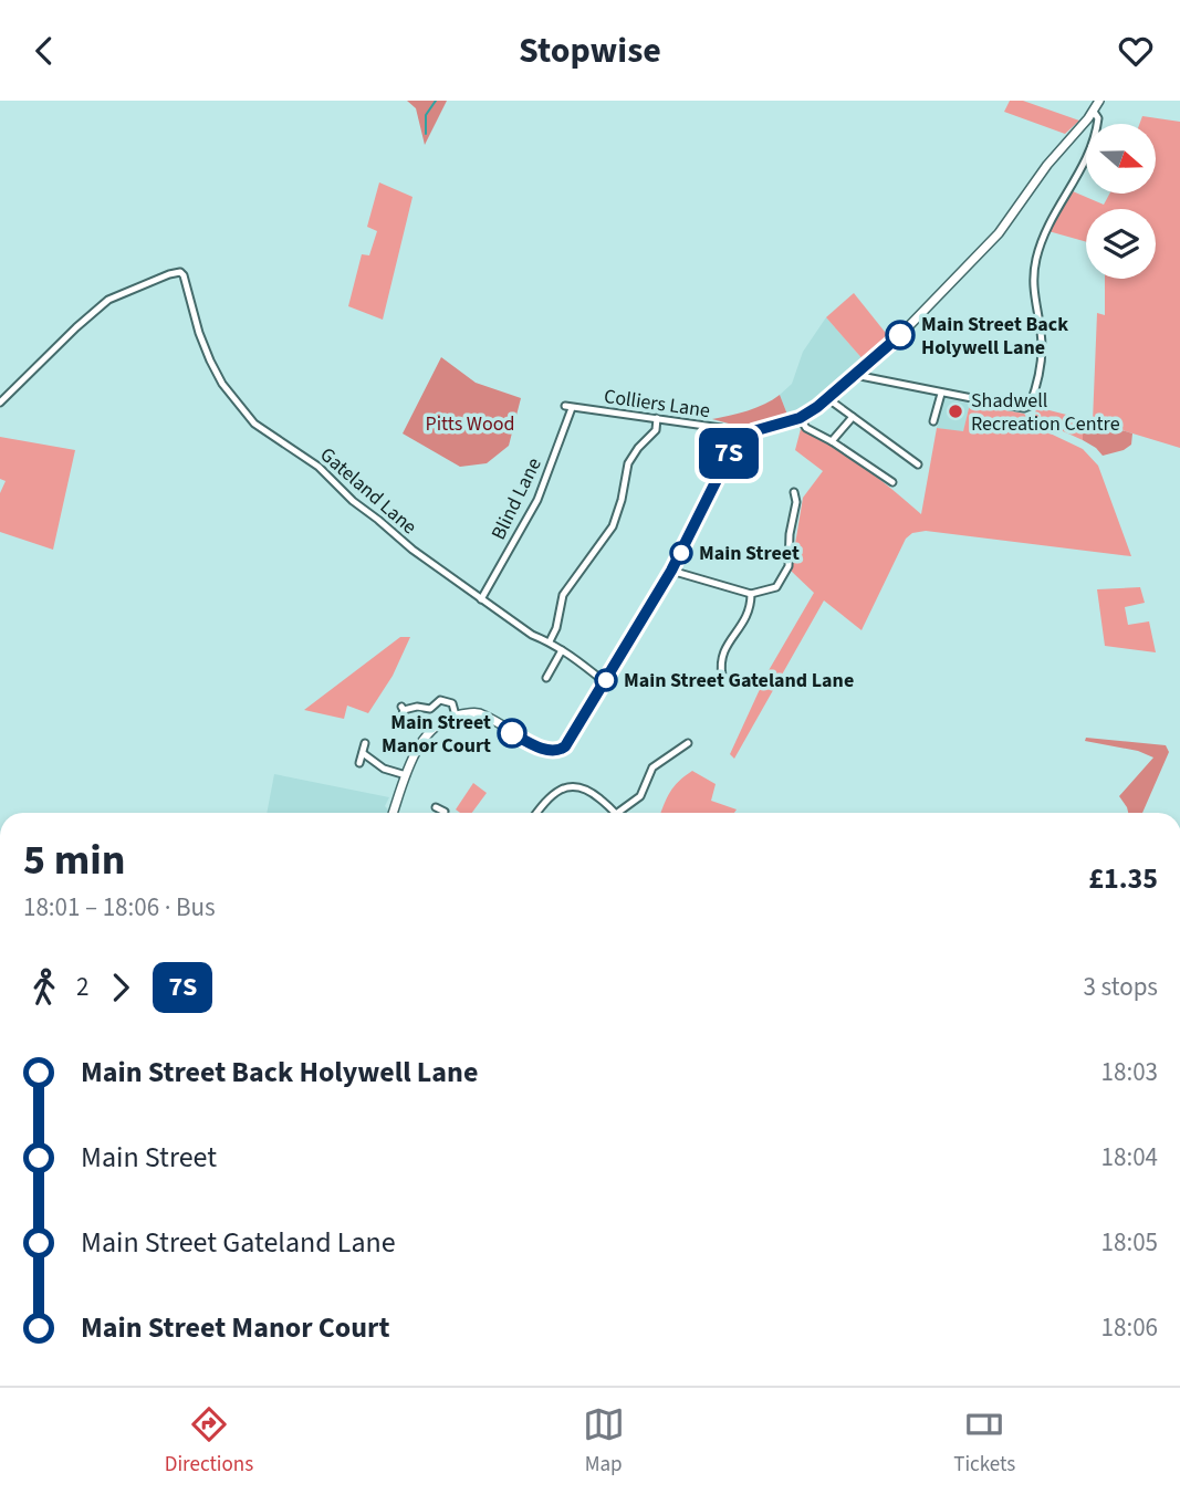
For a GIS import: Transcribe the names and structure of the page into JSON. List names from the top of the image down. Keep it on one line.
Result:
{"streets":{"street":["Colliers Lane","Gateland Lane","Blind Lane"]},"crossings":[["Colliers Lane","Blind Lane"],["Gateland Lane","Blind Lane"]],"parks":["Pitts Wood"],"places":["Main Street Back Holywell Lane","Shadwell Recreation Centre","Main Street","Main Street Gateland Lane","Main Street Manor Court"],"lines":["bus line 7S"],"north":"right","page":{"header":"Stopwise","on_map":"7S","heading":["5 min","18:01 – 18:06 · Bus","£1.35"],"legs":["2","7S","3 stops"],"list":[{"name":"Main Street Back Holywell Lane","value":"18:03"},{"name":"Main Street","value":"18:04"},{"name":"Main Street Gateland Lane","value":"18:05"},{"name":"Main Street Manor Court","value":"18:06"}],"tabs":["Directions","Map","Tickets"]}}
